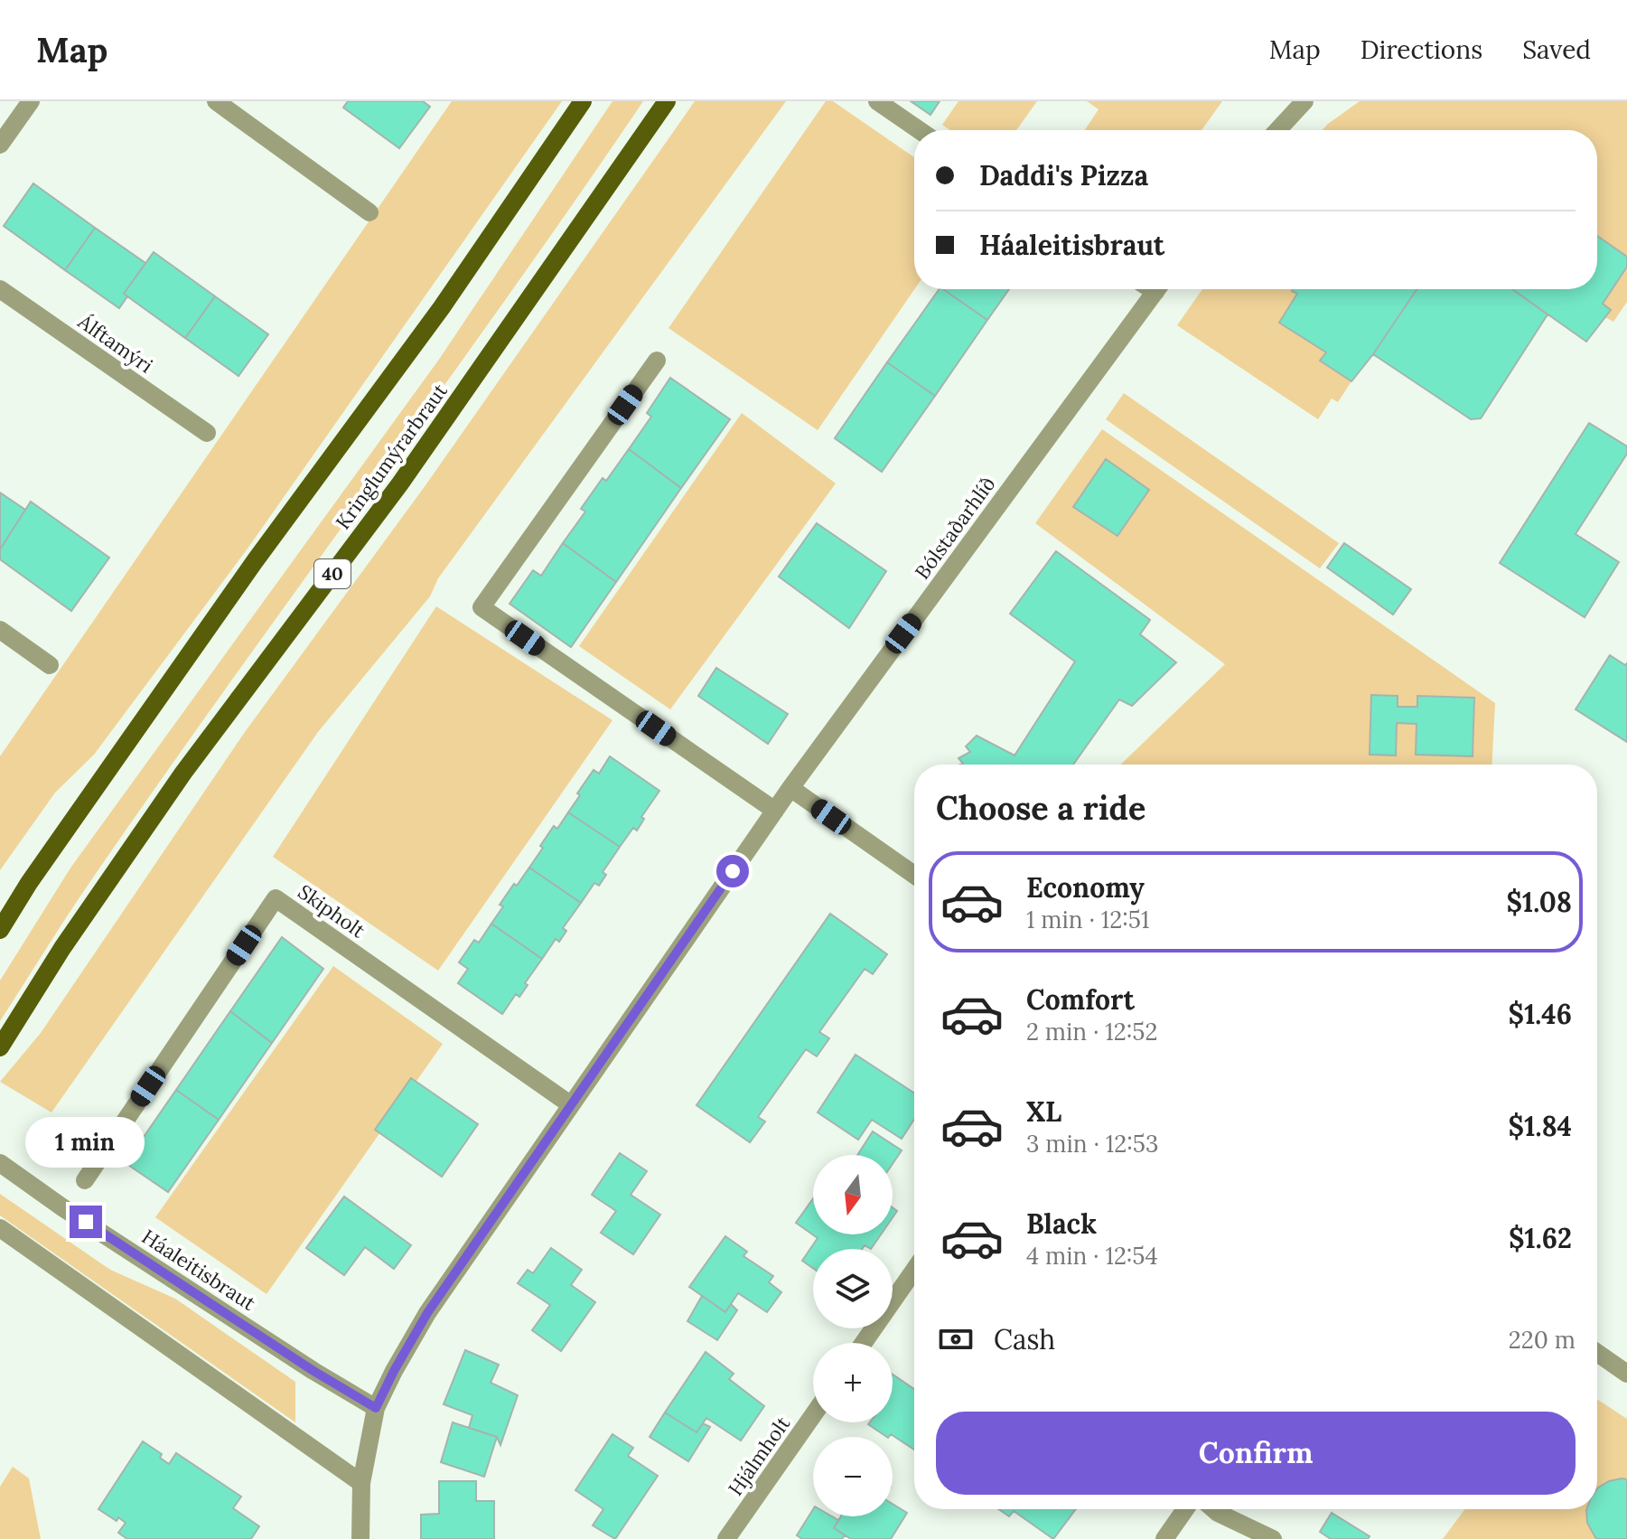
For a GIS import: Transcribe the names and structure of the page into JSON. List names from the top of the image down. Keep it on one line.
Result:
{"streets":{"main road":["Kringlumýrarbraut","40"],"street":["Álftamýri","Bólstaðarhlíð","Skipholt","Háaleitisbraut","Hjálmholt"]},"north":"bottom","page":{"header":"Map","nav":["Map","Directions","Saved"],"banner":["Daddi's Pizza","Háaleitisbraut"],"heading":"Choose a ride","list":[{"name":"Economy","note":"1 min · 12:51","value":"$1.08"},{"name":"Comfort","note":"2 min · 12:52","value":"$1.46"},{"name":"XL","note":"3 min · 12:53","value":"$1.84"},{"name":"Black","note":"4 min · 12:54","value":"$1.62"}],"bubble":"1 min","map_buttons":["+","−"],"pay":["Cash","220 m"],"buttons":"Confirm"}}
